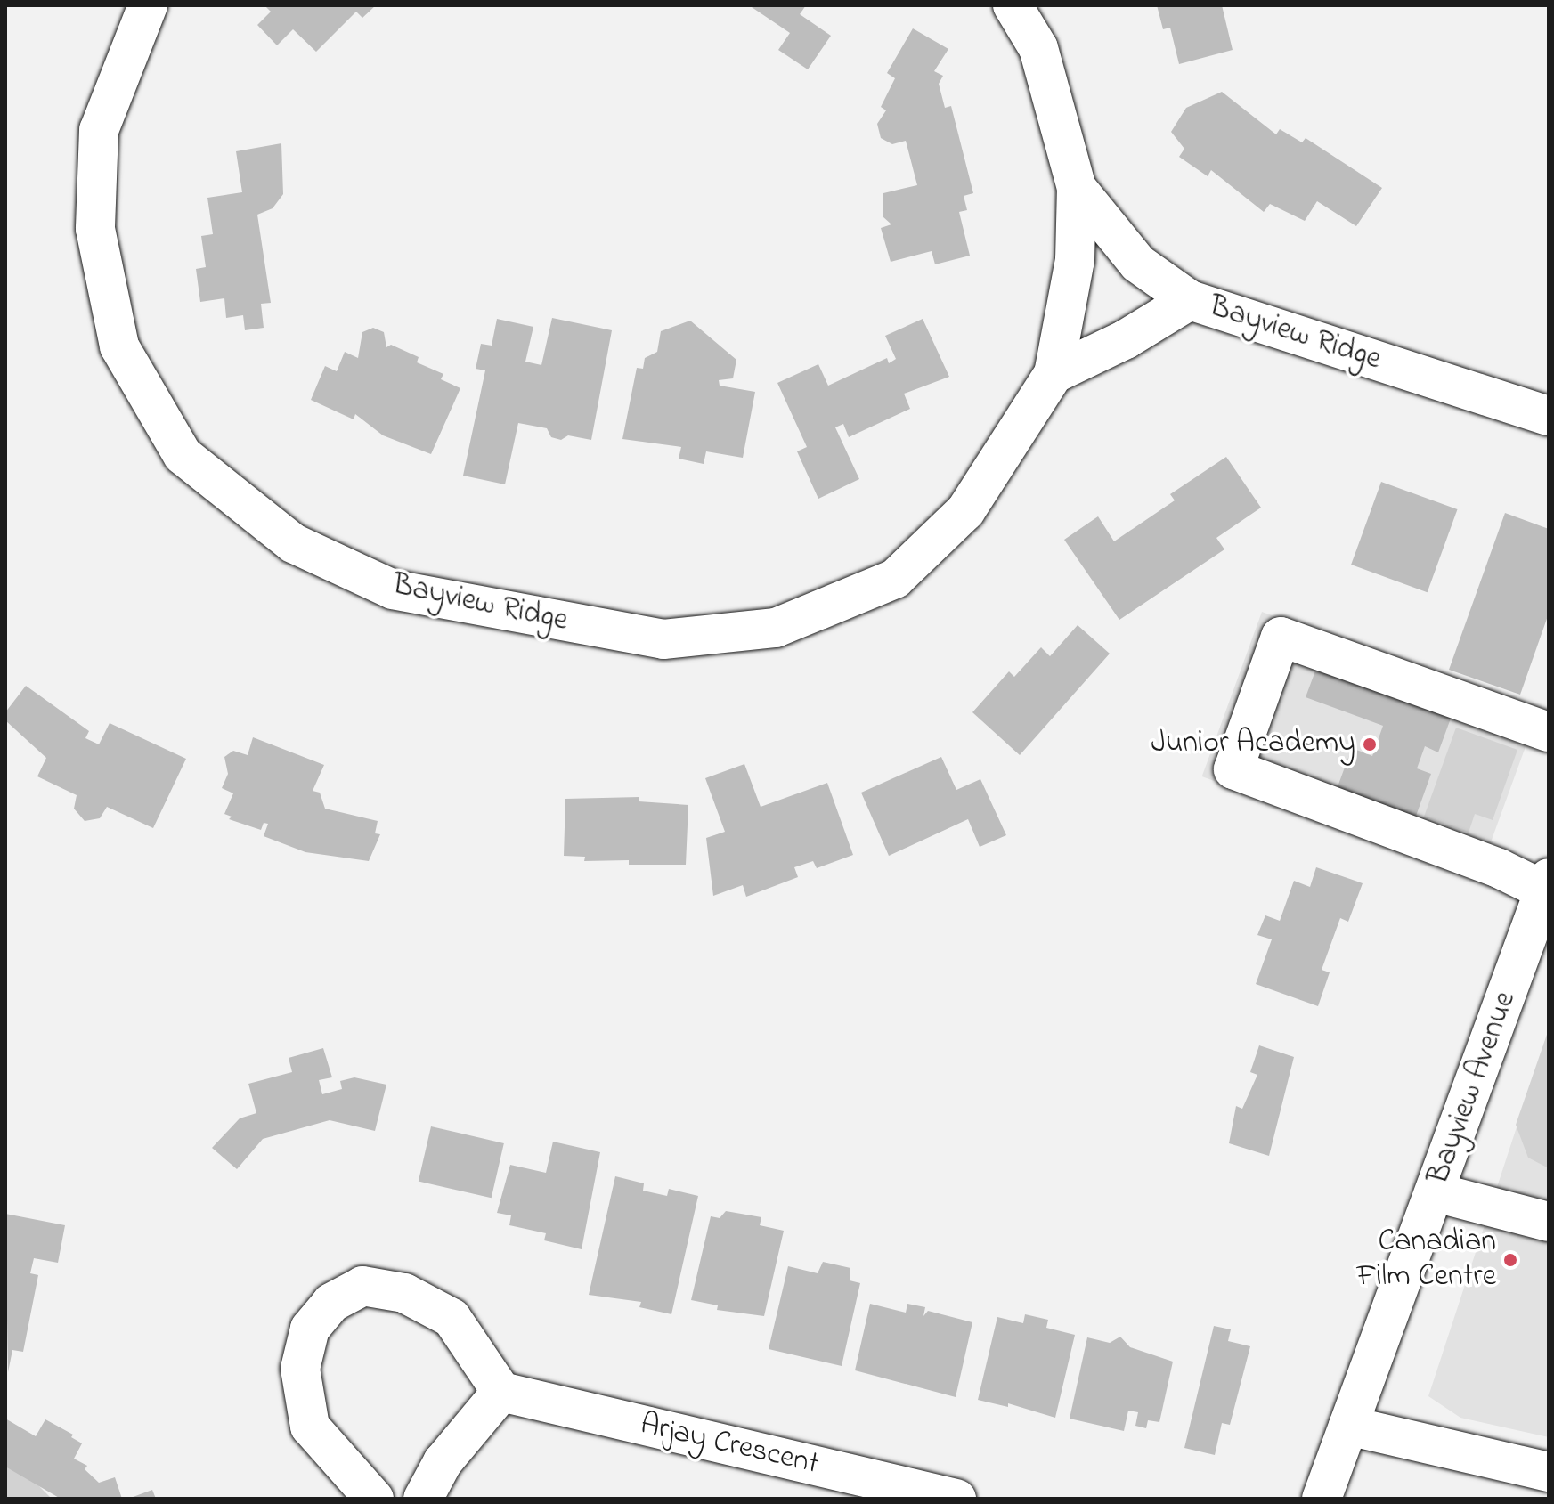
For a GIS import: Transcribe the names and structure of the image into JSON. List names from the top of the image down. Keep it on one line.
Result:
{"streets":{"street":["Bayview Ridge","Bayview Avenue","Arjay Crescent"]},"places":["Junior Academy","Canadian Film Centre"]}
